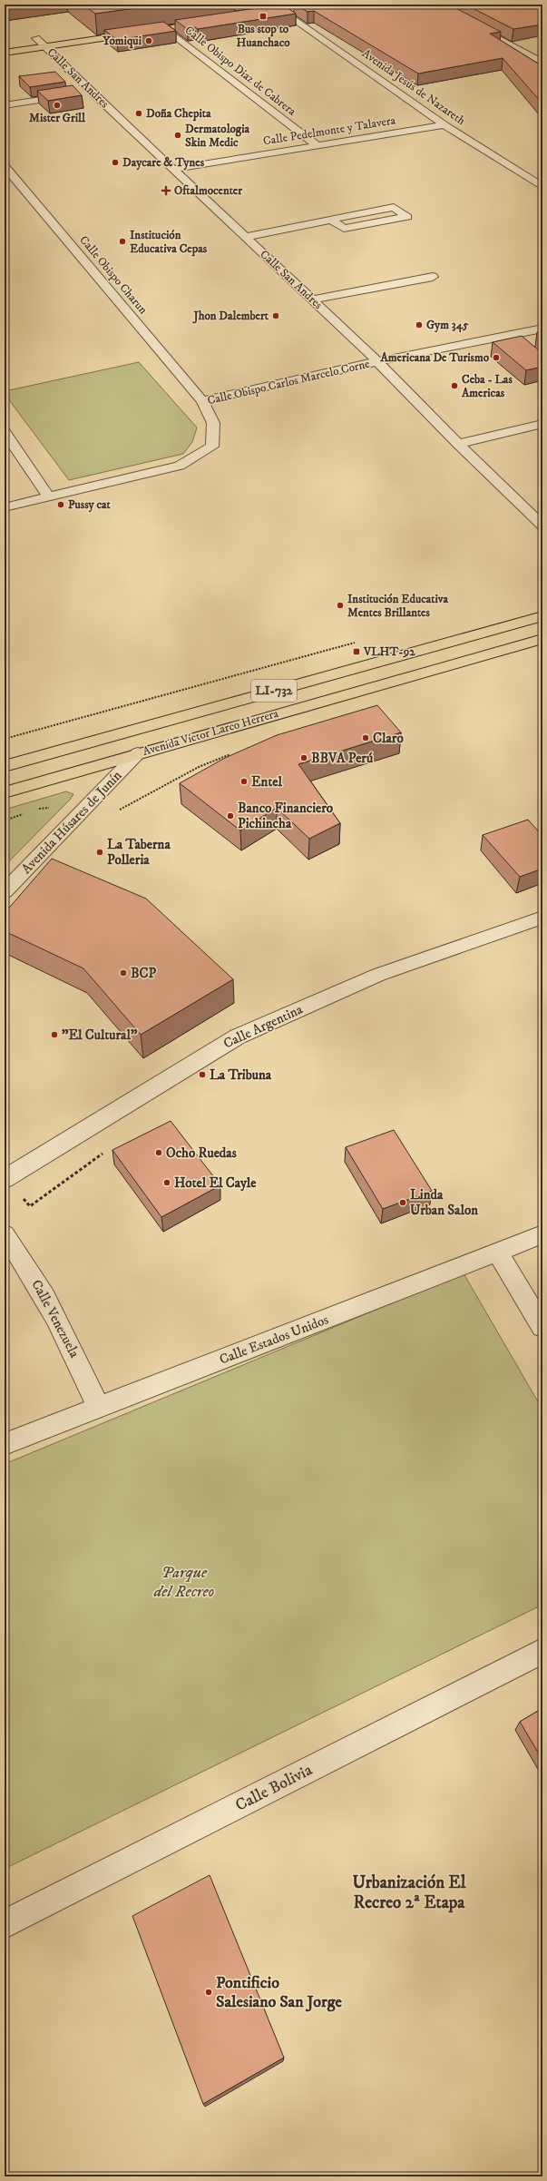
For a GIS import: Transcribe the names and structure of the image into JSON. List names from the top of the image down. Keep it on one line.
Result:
{"streets":{"main road":["Avenida Jesús de Nazareth","LI-732","Avenida Víctor Larco Herrera"],"street":["Calle Obispo Diaz de Cabrera","Calle San Andres","Calle Pedelmonte y Talavera","Calle Obispo Charun","Calle Obispo Carlos Marcelo Corne","Avenida Húsares de Junín","Calle Argentina","Calle Venezuela","Calle Estados Unidos","Calle Bolivia"]},"crossings":[["Calle Obispo Diaz de Cabrera","Calle Pedelmonte y Talavera"],["Calle San Andres","Calle Pedelmonte y Talavera"],["Calle San Andres","Calle Obispo Carlos Marcelo Corne"],["Avenida Jesús de Nazareth","Calle Pedelmonte y Talavera"],["Calle Obispo Charun","Calle Obispo Carlos Marcelo Corne"],["Avenida Víctor Larco Herrera","Avenida Húsares de Junín"],["Calle Venezuela","Calle Estados Unidos"]],"districts":["Urbanización El Recreo 2ª Etapa"],"parks":["Parque del Recreo"],"places":{"transit":["Bus stop to Huanchaco","VLHT-92"],"other":["Yomiqui","Mister Grill","Doña Chepita","Dermatologia Skin Medic","Daycare & Tynes","Institución Educativa Cepas","Jhon Dalembert","Gym 345","Americana De Turismo","Ceba - Las Americas","Pussy cat","Institución Educativa Mentes Brillantes","Claro","BBVA Perú","Entel","Banco Financiero Pichincha","La Taberna Polleria","BCP","\"El Cultural\"","La Tribuna","Ocho Ruedas","Hotel El Cayle","Linda Urban Salon","Pontificio Salesiano San Jorge"],"health":["Oftalmocenter"]}}
